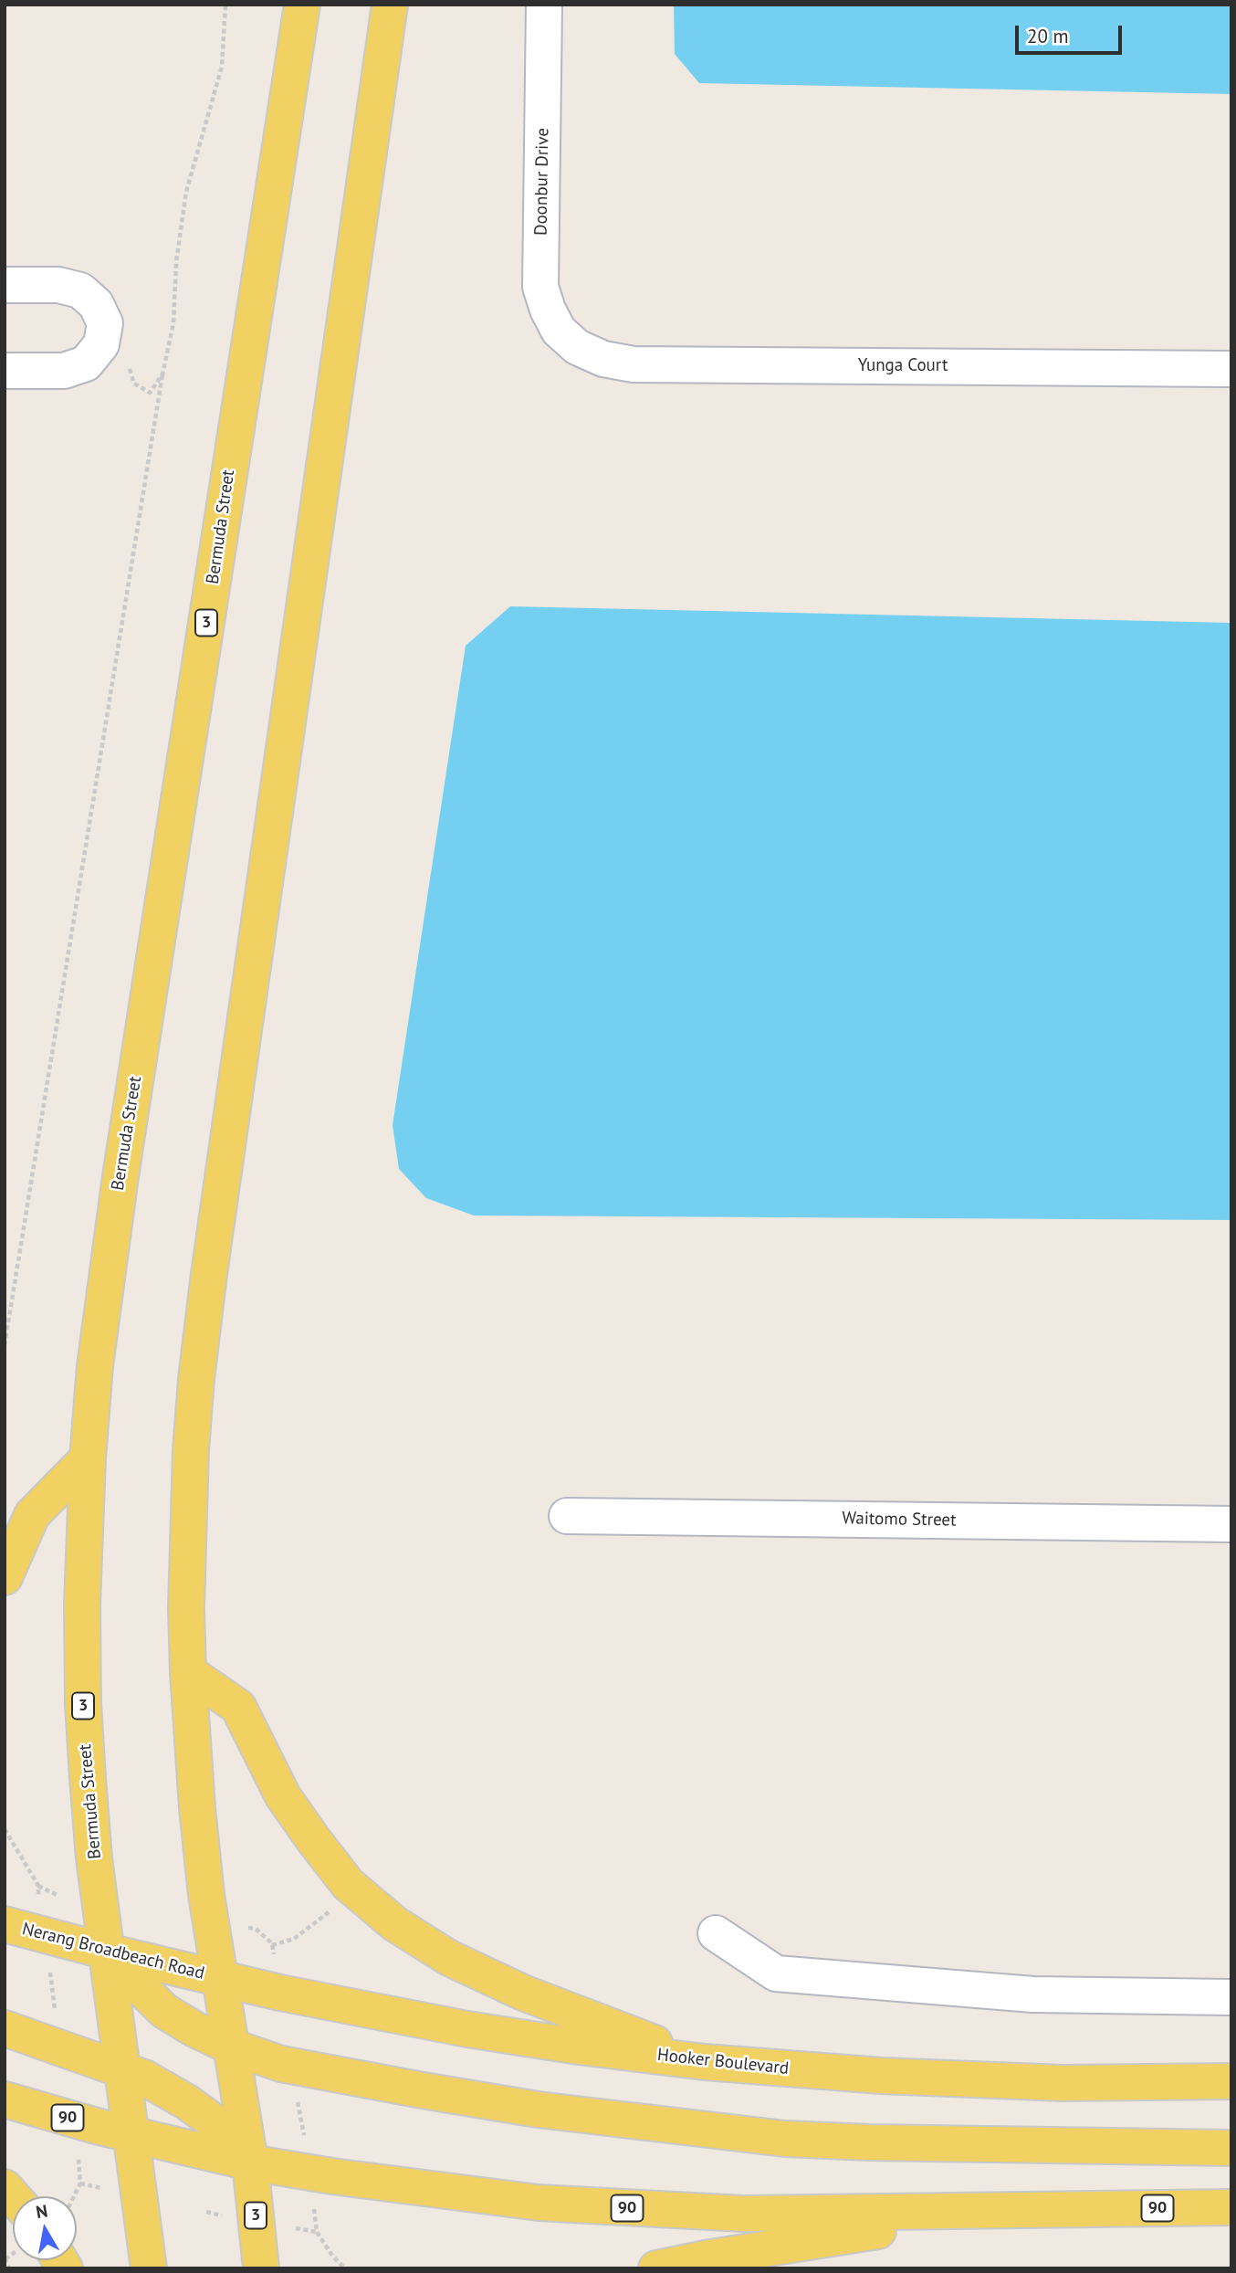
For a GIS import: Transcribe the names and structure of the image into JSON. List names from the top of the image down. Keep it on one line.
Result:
{"streets":{"main road":["Bermuda Street","3","Nerang Broadbeach Road","Hooker Boulevard","90"],"street":["Doonbur Drive","Yunga Court","Waitomo Street"]},"crossings":[["Doonbur Drive","Yunga Court"],["Bermuda Street","Nerang Broadbeach Road"],["Bermuda Street","90"],["3","Nerang Broadbeach Road"],["3","Hooker Boulevard"],["3","90"],["Nerang Broadbeach Road","Hooker Boulevard"]],"scale_bar":"20 m","north":"top"}
